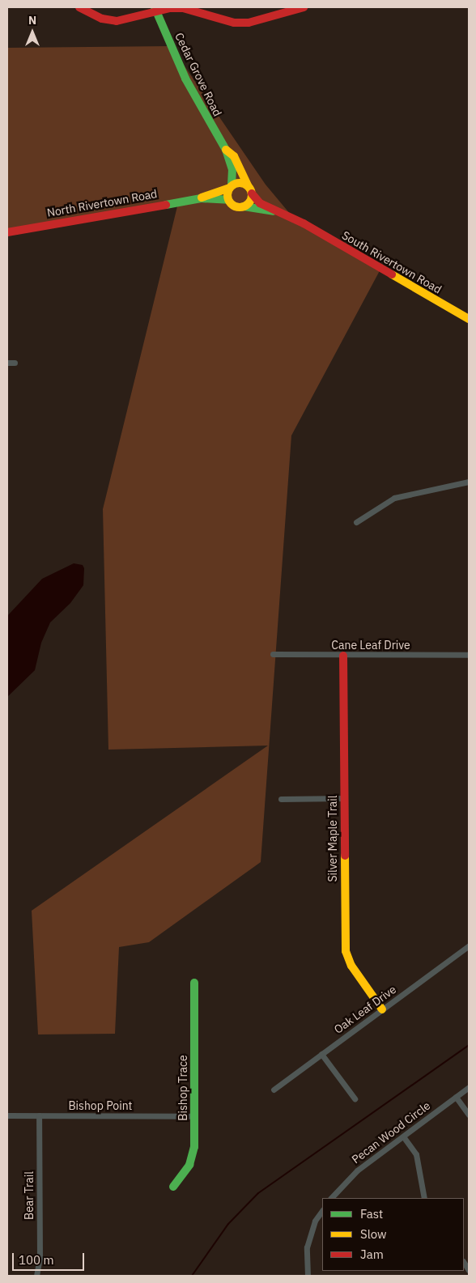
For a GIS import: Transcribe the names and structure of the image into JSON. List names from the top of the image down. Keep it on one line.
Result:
{"streets":{"street":["Cedar Grove Road","North Rivertown Road","South Rivertown Road","Cane Leaf Drive","Silver Maple Trail","Oak Leaf Drive","Bishop Trace","Bishop Point","Pecan Wood Circle","Bear Trail"]},"crossings":[["Cedar Grove Road","North Rivertown Road"],["Cedar Grove Road","South Rivertown Road"],["Cane Leaf Drive","Silver Maple Trail"],["Silver Maple Trail","Oak Leaf Drive"],["Bishop Trace","Bishop Point"],["Bishop Point","Bear Trail"]],"legend":["Fast","Slow","Jam"],"scale_bar":"100 m","north":"top"}
